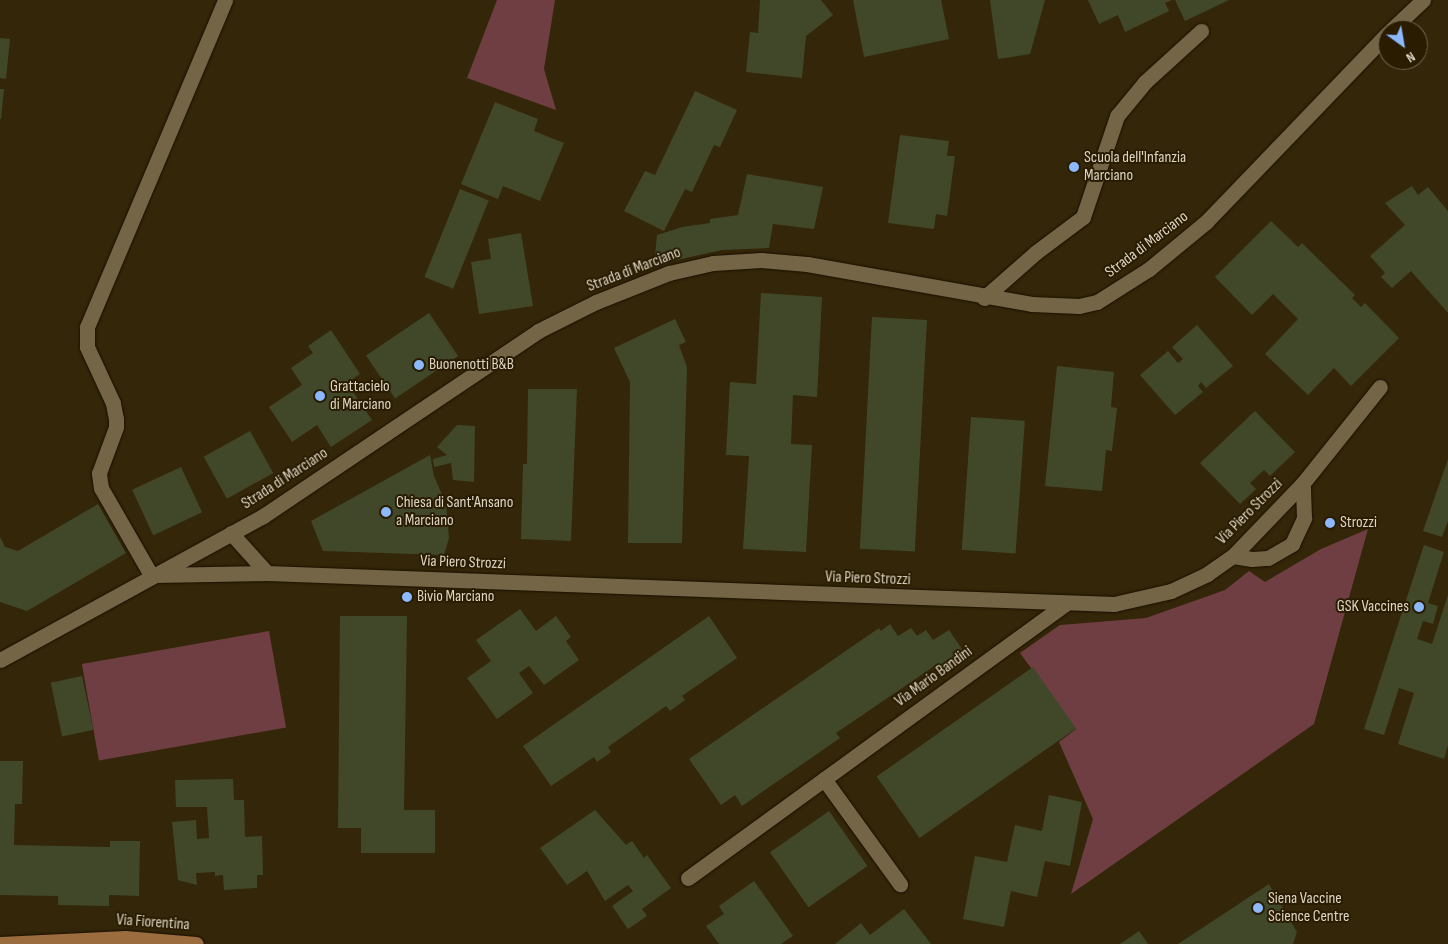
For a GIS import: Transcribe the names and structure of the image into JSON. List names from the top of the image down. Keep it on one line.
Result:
{"streets":{"main road":["Via Fiorentina"],"street":["Strada di Marciano","Via Piero Strozzi","Via Mario Bandini"]},"crossings":[["Strada di Marciano","Via Piero Strozzi"],["Via Piero Strozzi","Via Mario Bandini"]],"places":["Scuola dell'Infanzia Marciano","Buonenotti B&B","Grattacielo di Marciano","Chiesa di Sant'Ansano a Marciano","Strozzi","Bivio Marciano","GSK Vaccines","Siena Vaccine Science Centre"],"north":"bottom right"}
